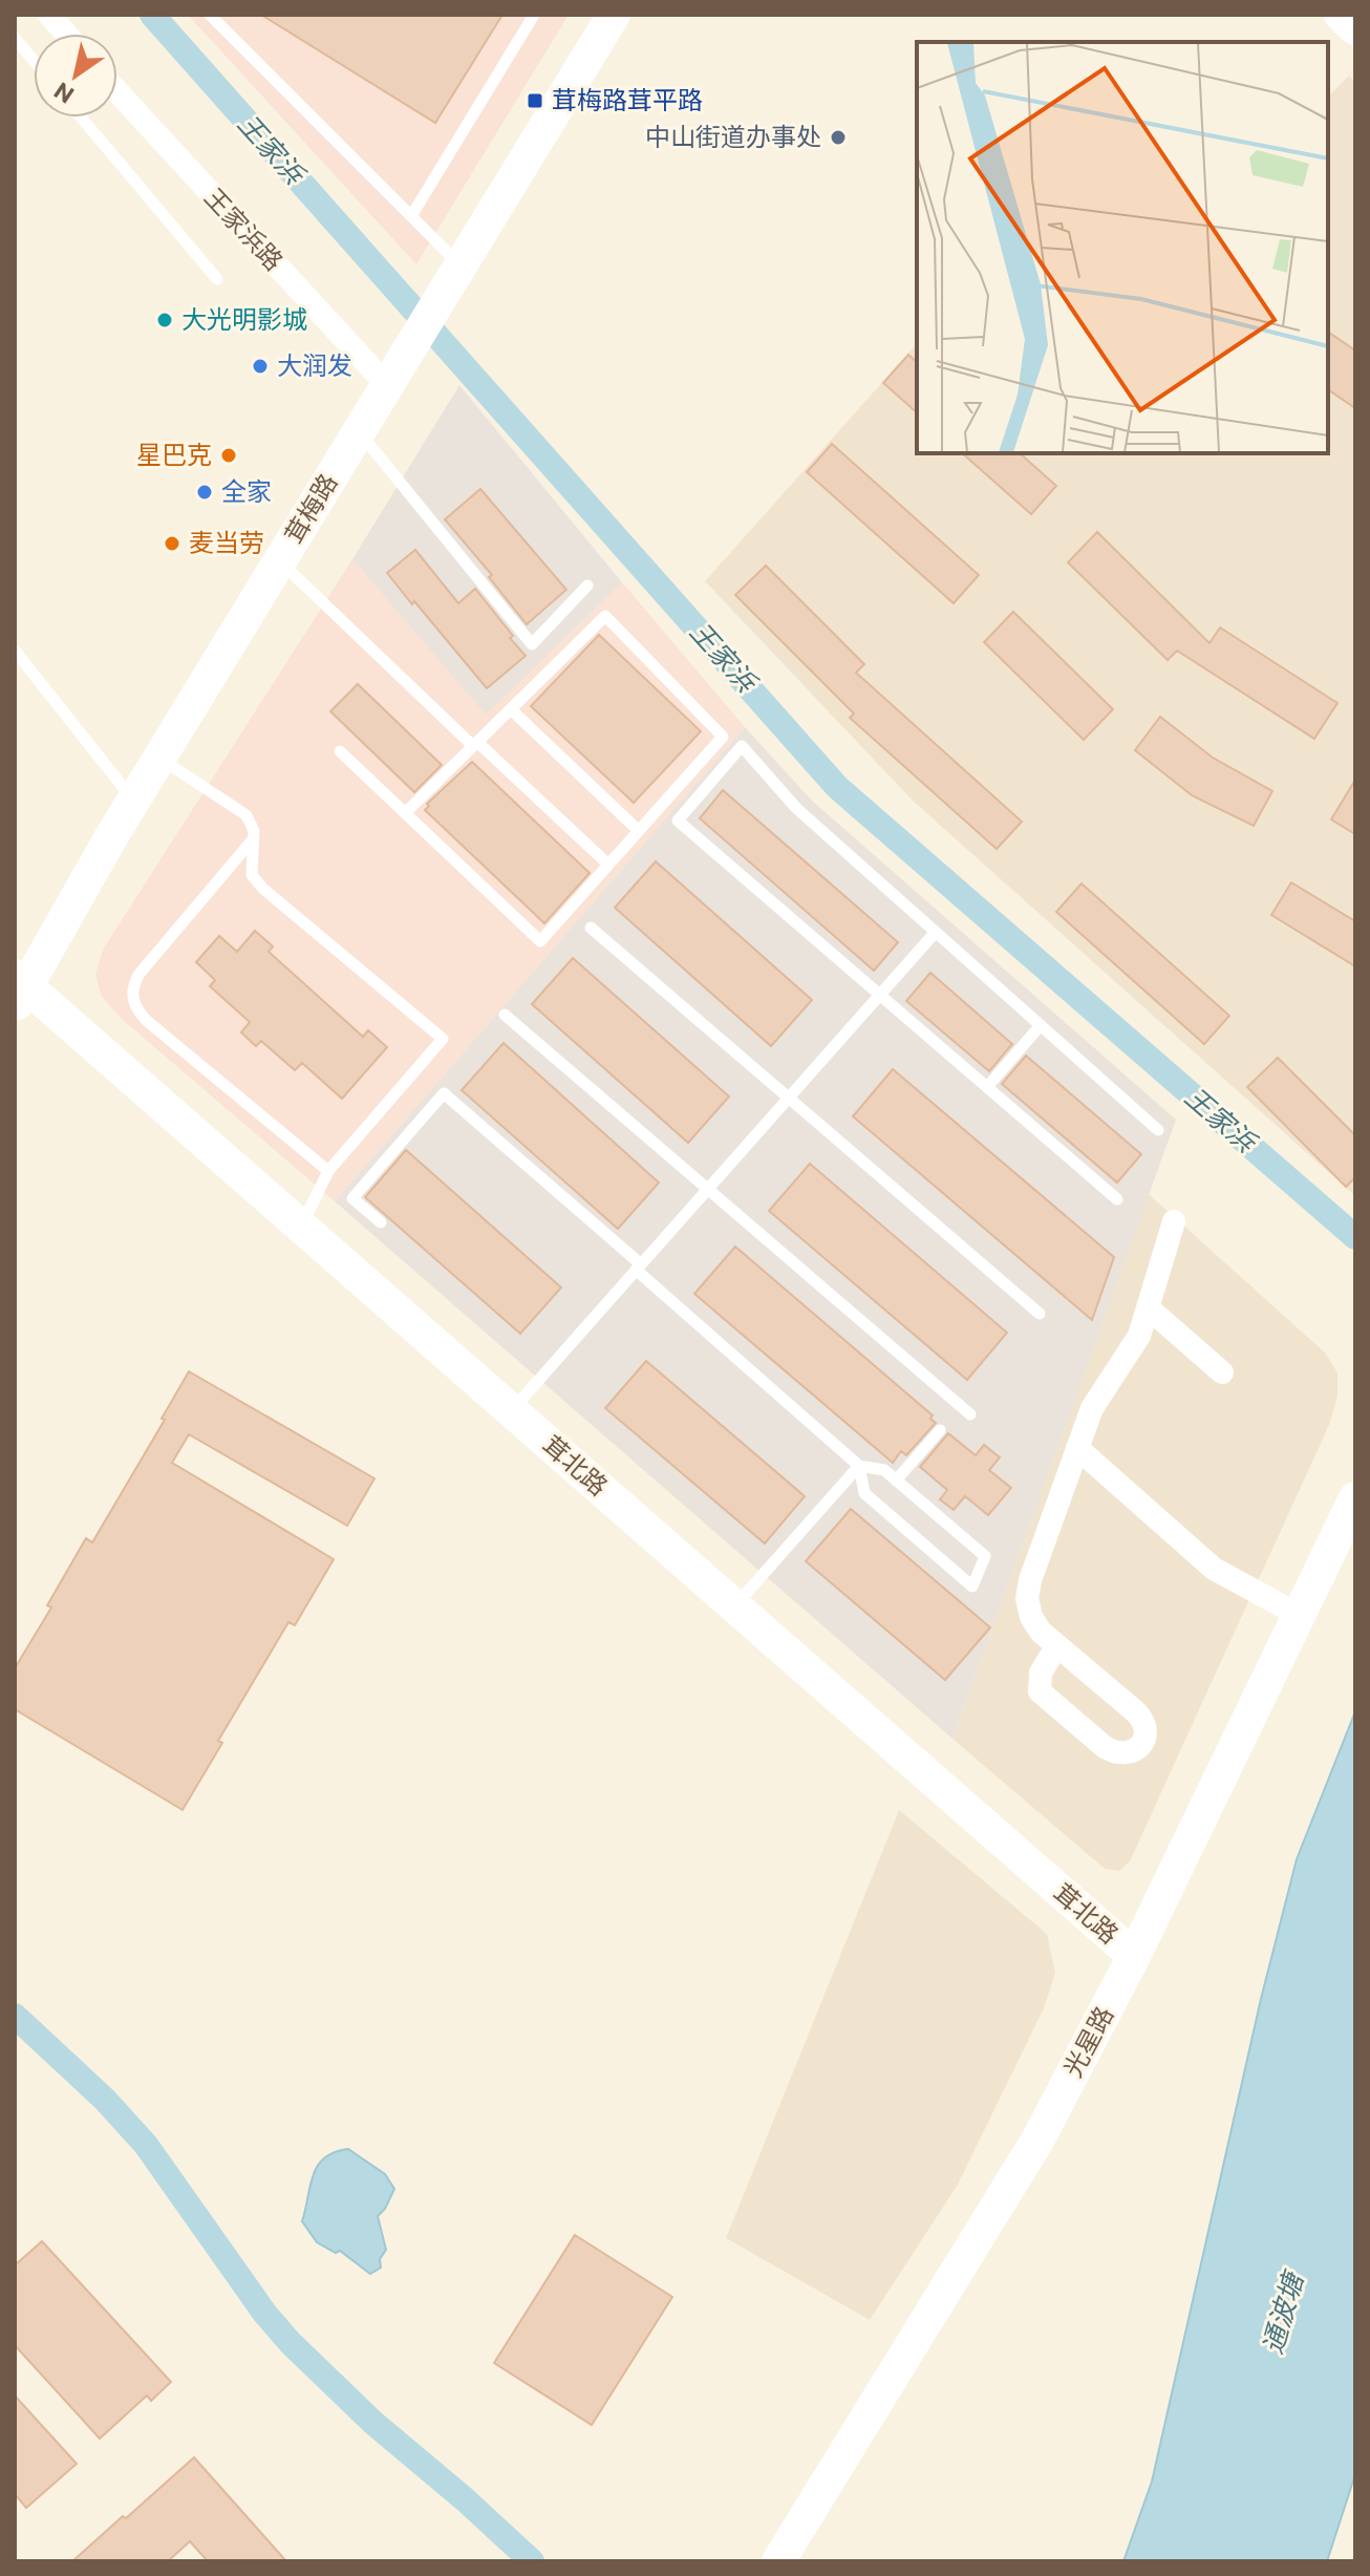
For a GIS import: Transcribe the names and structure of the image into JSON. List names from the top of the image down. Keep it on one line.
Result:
{"streets":{"street":["王家浜路","茸梅路","茸北路","光星路"]},"crossings":[["王家浜路","茸梅路"],["茸梅路","茸北路"],["茸北路","光星路"]],"water":["王家浜","通波塘"],"places":{"transit":["茸梅路茸平路"],"other":["中山街道办事处","大光明影城","大润发","星巴克","全家","麦当劳"]},"north":"bottom left"}
